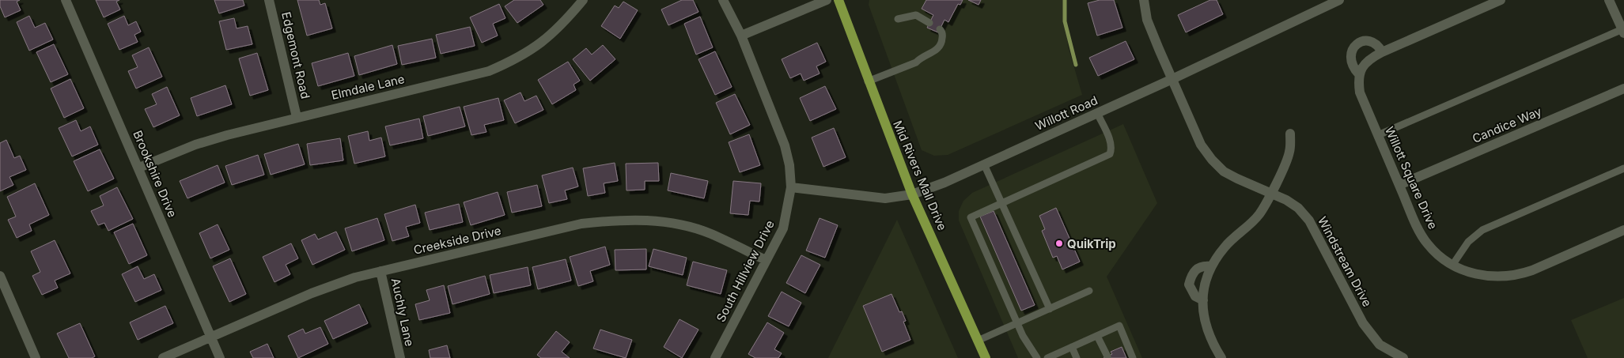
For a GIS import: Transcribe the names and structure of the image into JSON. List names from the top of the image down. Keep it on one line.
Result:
{"streets":{"main road":["Mid Rivers Mall Drive"],"street":["Edgemont Road","Elmdale Lane","Willott Road","Candice Way","Brookshire Drive","Willott Square Drive","Creekside Drive","Windstream Drive","South Hillview Drive","Auchly Lane"]},"crossings":[["Edgemont Road","Elmdale Lane"],["Elmdale Lane","Brookshire Drive"],["Willott Road","Mid Rivers Mall Drive"],["Willott Road","Windstream Drive"],["Willott Road","South Hillview Drive"],["Candice Way","Willott Square Drive"],["Brookshire Drive","Creekside Drive"],["Creekside Drive","South Hillview Drive"],["Creekside Drive","Auchly Lane"]],"places":["QuikTrip"]}
